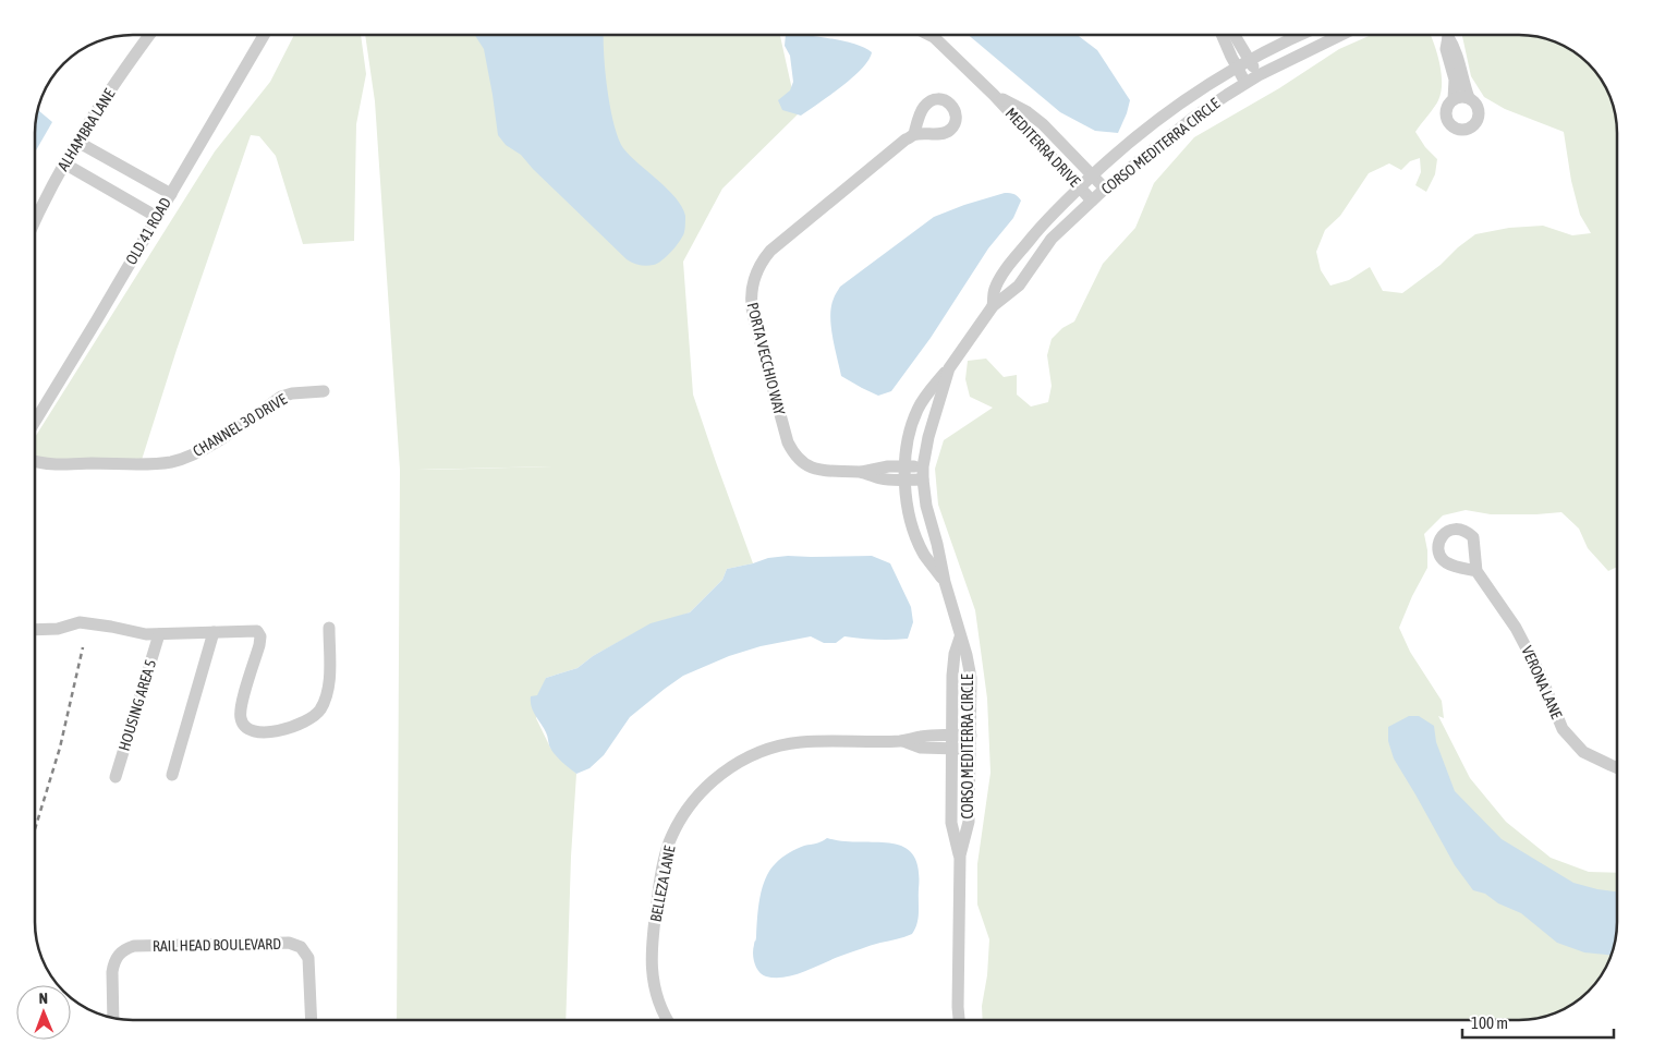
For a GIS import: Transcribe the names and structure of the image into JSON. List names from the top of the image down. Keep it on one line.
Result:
{"streets":{"street":["ALHAMBRA LANE","CORSO MEDITERRA CIRCLE","MEDITERRA DRIVE","OLD 41 ROAD","PORTA VECCHIO WAY","CHANNEL 30 DRIVE","VERONA LANE","HOUSING AREA 5","BELLEZA LANE","RAIL HEAD BOULEVARD"]},"crossings":[["CORSO MEDITERRA CIRCLE","MEDITERRA DRIVE"],["CORSO MEDITERRA CIRCLE","PORTA VECCHIO WAY"],["CORSO MEDITERRA CIRCLE","BELLEZA LANE"]],"scale_bar":"100 m","north":"top"}
